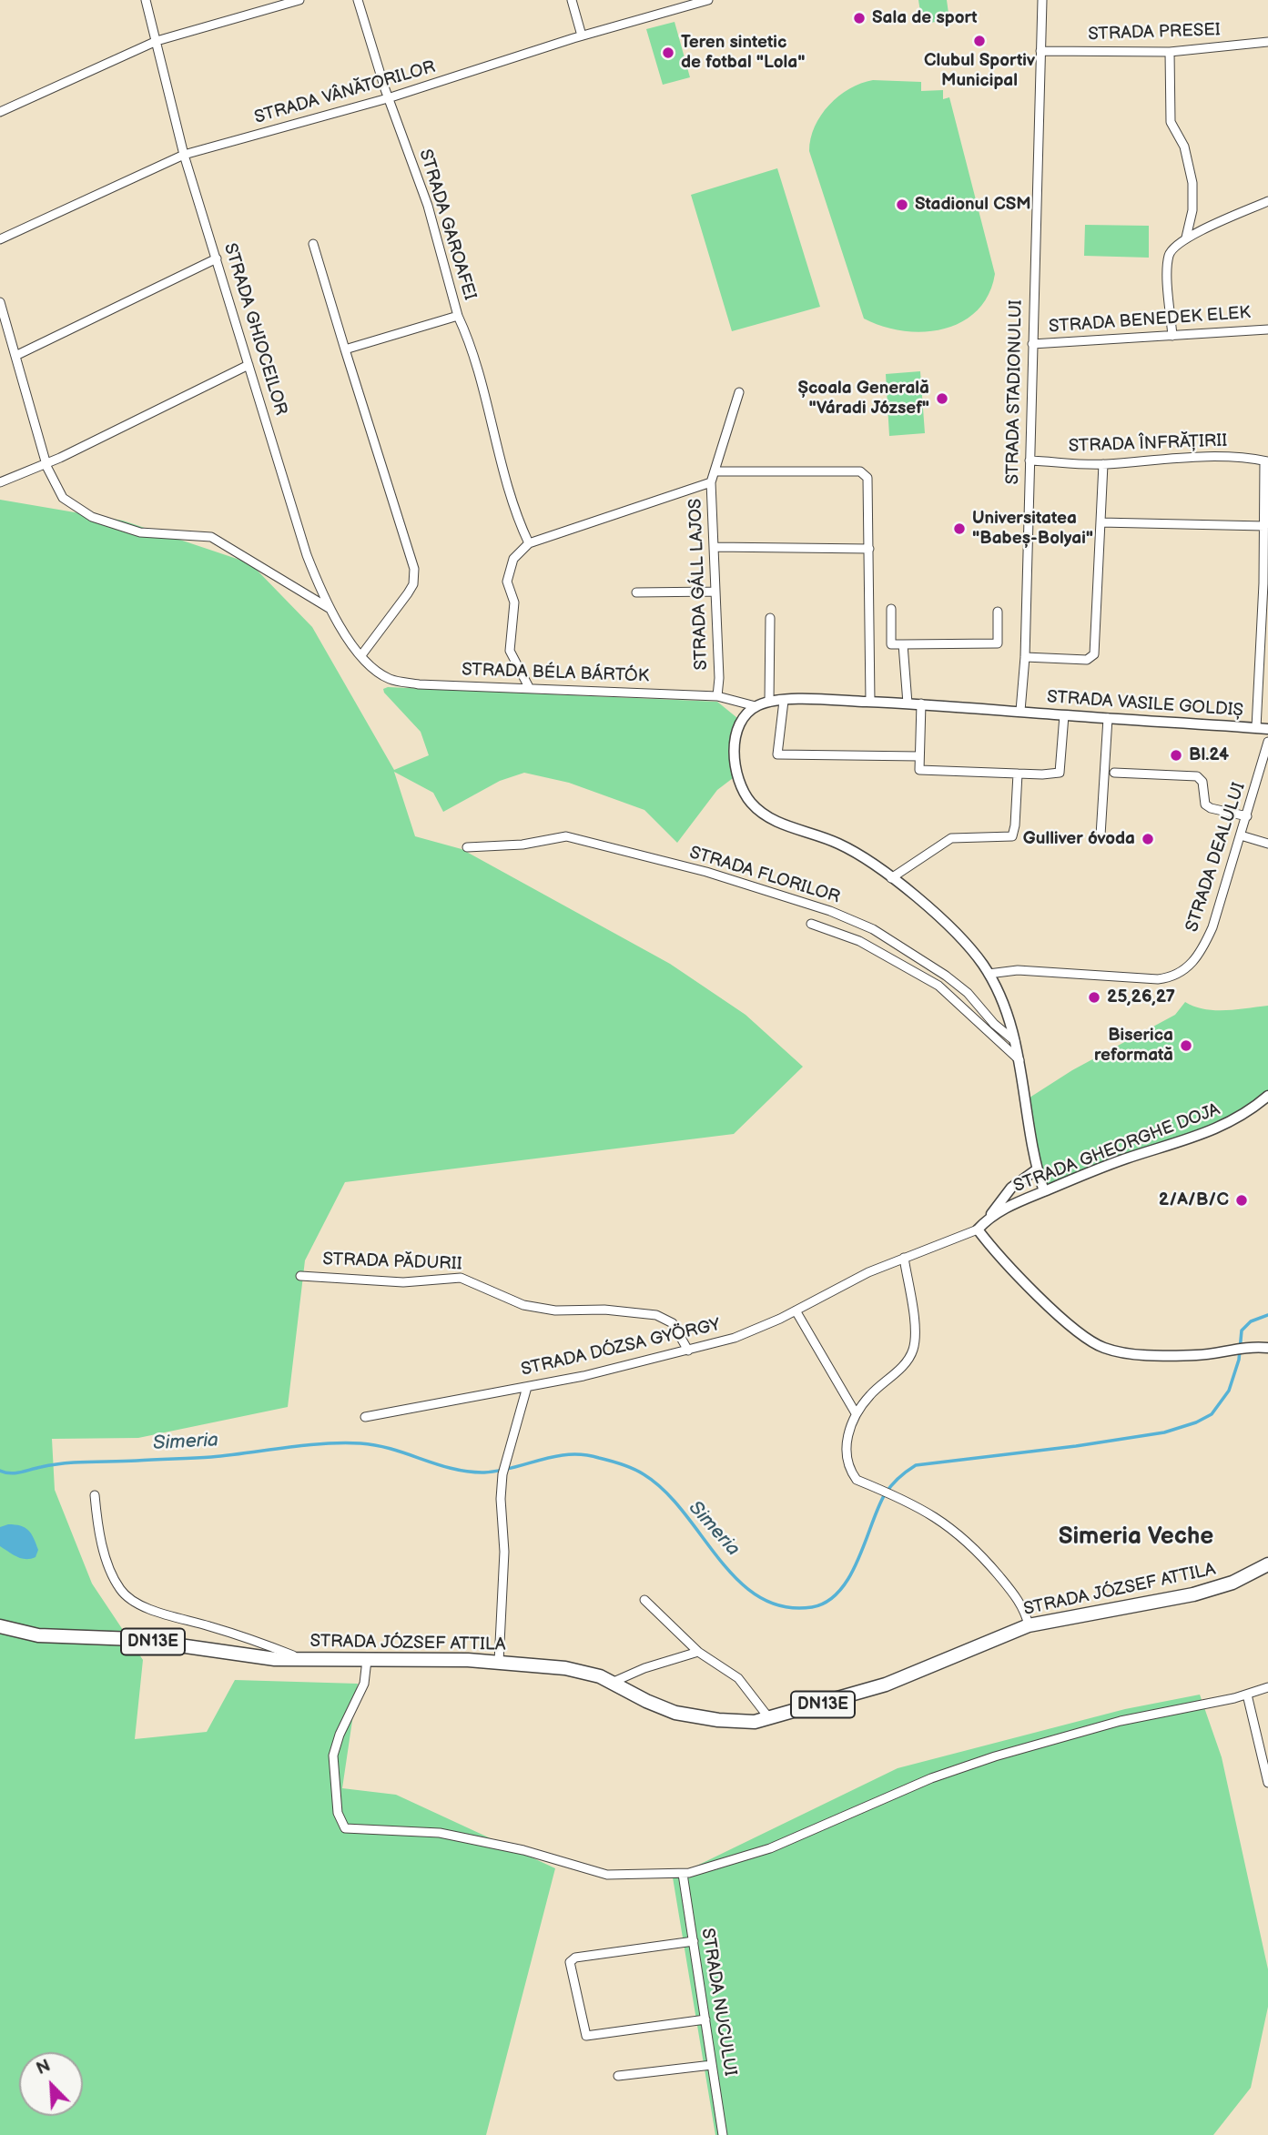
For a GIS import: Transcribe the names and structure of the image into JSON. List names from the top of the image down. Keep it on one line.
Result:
{"streets":{"main road":["STRADA JÓZSEF ATTILA","DN13E"],"street":["STRADA PRESEI","STRADA VÂNĂTORILOR","STRADA GAROAFEI","STRADA BENEDEK ELEK","STRADA GHIOCEILOR","STRADA STADIONULUI","STRADA ÎNFRĂȚIRII","STRADA GÁLL LAJOS","STRADA BÉLA BÁRTÓK","STRADA VASILE GOLDIȘ","STRADA DEALULUI","STRADA FLORILOR","STRADA GHEORGHE DOJA","STRADA PĂDURII","STRADA DÓZSA GYÖRGY","STRADA NUCULUI"]},"crossings":[["STRADA PRESEI","STRADA STADIONULUI"],["STRADA VÂNĂTORILOR","STRADA GAROAFEI"],["STRADA VÂNĂTORILOR","STRADA GHIOCEILOR"],["STRADA BENEDEK ELEK","STRADA STADIONULUI"],["STRADA GHIOCEILOR","STRADA BÉLA BÁRTÓK"],["STRADA STADIONULUI","STRADA ÎNFRĂȚIRII"],["STRADA STADIONULUI","STRADA VASILE GOLDIȘ"],["STRADA GÁLL LAJOS","STRADA BÉLA BÁRTÓK"],["STRADA GHEORGHE DOJA","STRADA DÓZSA GYÖRGY"],["STRADA PĂDURII","STRADA DÓZSA GYÖRGY"],["STRADA JÓZSEF ATTILA","DN13E"]],"districts":["Simeria Veche"],"water":["Simeria"],"places":["Sala de sport","Clubul Sportiv Municipal","Teren sintetic de fotbal \"Lola\"","Stadionul CSM","Școala Generală \"Váradi József\"","Universitatea \"Babeș-Bolyai\"","Bl.24","Gulliver óvoda","25,26,27","Biserica reformată","2/A/B/C"],"north":"top left"}
